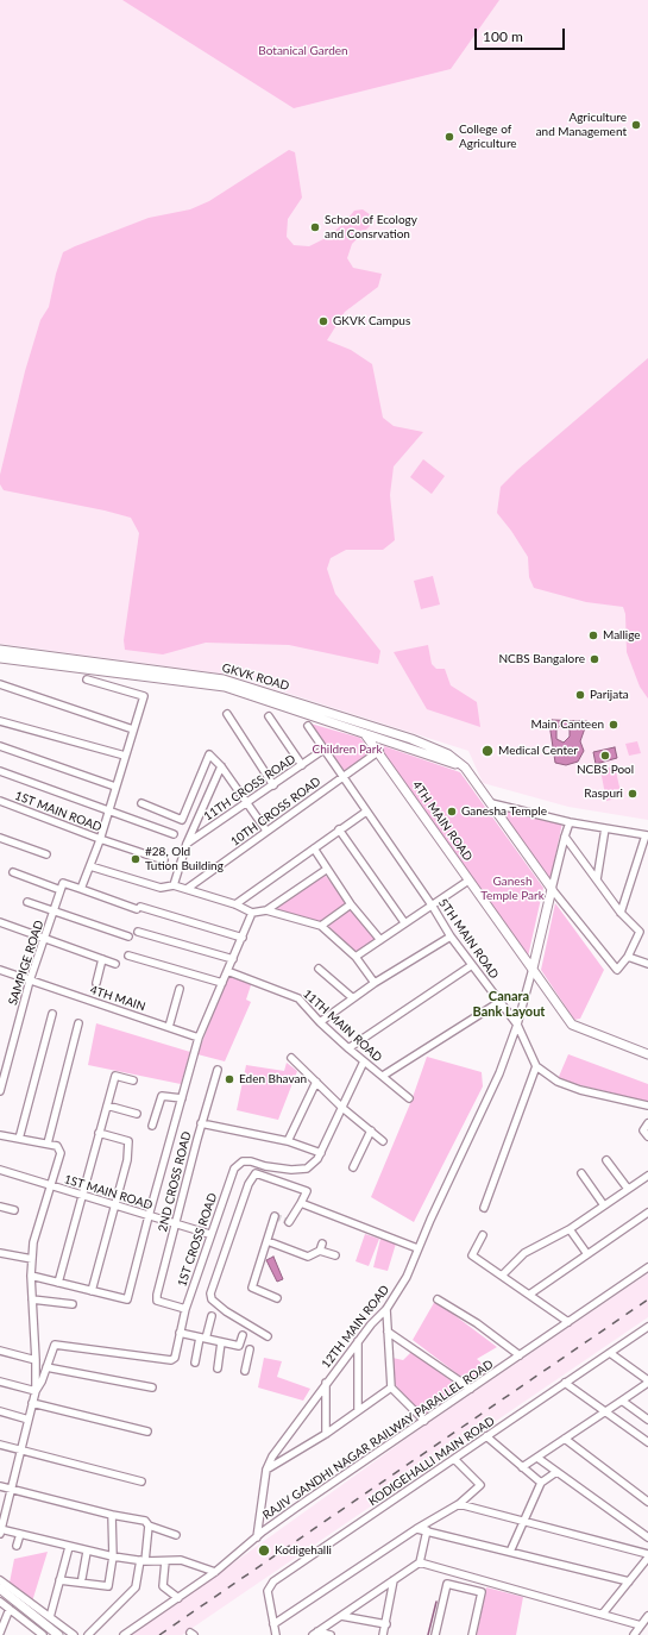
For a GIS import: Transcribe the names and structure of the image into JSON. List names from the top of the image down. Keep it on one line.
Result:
{"streets":{"main road":["GKVK ROAD","4TH MAIN ROAD"],"street":["11TH CROSS ROAD","1ST MAIN ROAD","10TH CROSS ROAD","5TH MAIN ROAD","SAMPIGE ROAD","4TH MAIN","11TH MAIN ROAD","2ND CROSS ROAD","1ST CROSS ROAD","12TH MAIN ROAD","RAJIV GANDHI NAGAR RAILWAY PARALLEL ROAD","KODIGEHALLI MAIN ROAD"]},"crossings":[["GKVK ROAD","4TH MAIN ROAD"],["11TH CROSS ROAD","5TH MAIN ROAD"],["1ST MAIN ROAD","2ND CROSS ROAD"],["1ST MAIN ROAD","1ST CROSS ROAD"],["10TH CROSS ROAD","4TH MAIN ROAD"],["10TH CROSS ROAD","5TH MAIN ROAD"],["4TH MAIN ROAD","12TH MAIN ROAD"],["5TH MAIN ROAD","12TH MAIN ROAD"],["SAMPIGE ROAD","4TH MAIN"],["2ND CROSS ROAD","1ST CROSS ROAD"],["12TH MAIN ROAD","RAJIV GANDHI NAGAR RAILWAY PARALLEL ROAD"]],"districts":["Canara Bank Layout"],"parks":["Botanical Garden","Children Park","Ganesh Temple Park"],"places":["Agriculture and Management","College of Agriculture","School of Ecology and Consrvation","GKVK Campus","Mallige","NCBS Bangalore","Parijata","Main Canteen","Medical Center","NCBS Pool","Raspuri","Ganesha Temple","#28, Old Tution Building","Eden Bhavan","Kodigehalli"],"scale_bar":"100 m"}
